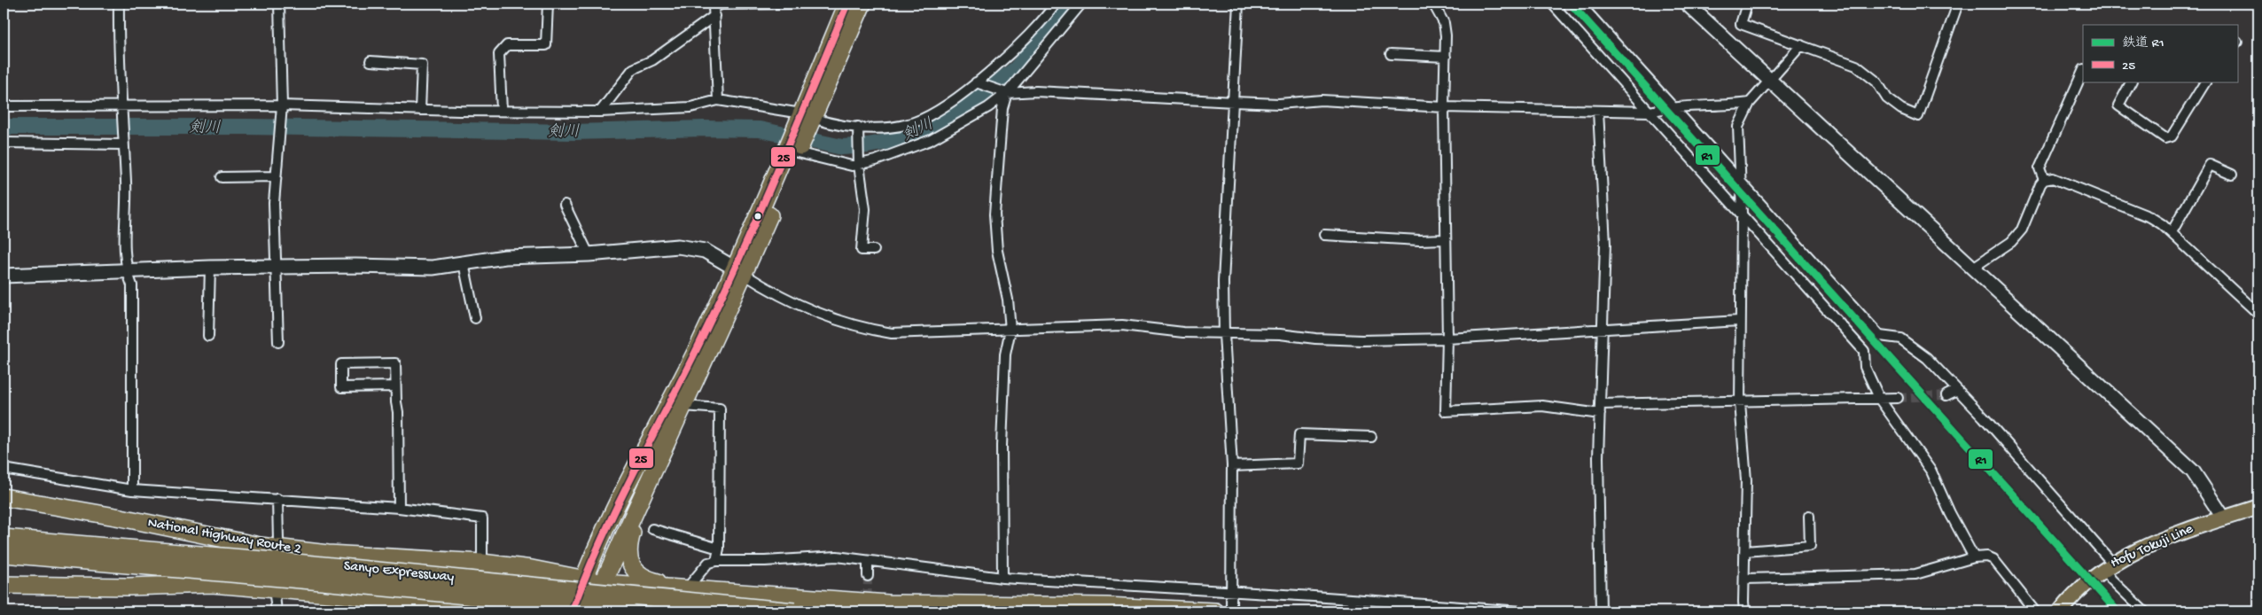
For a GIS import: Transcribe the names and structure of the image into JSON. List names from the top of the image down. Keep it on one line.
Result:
{"streets":{"highway":["National Highway Route 2","Sanyo Expressway"],"main road":["Hofu Tokuji Line"]},"water":["剣川"],"lines":["rail line R1","transit line 25"],"legend":["鉄道 R1","25"]}
